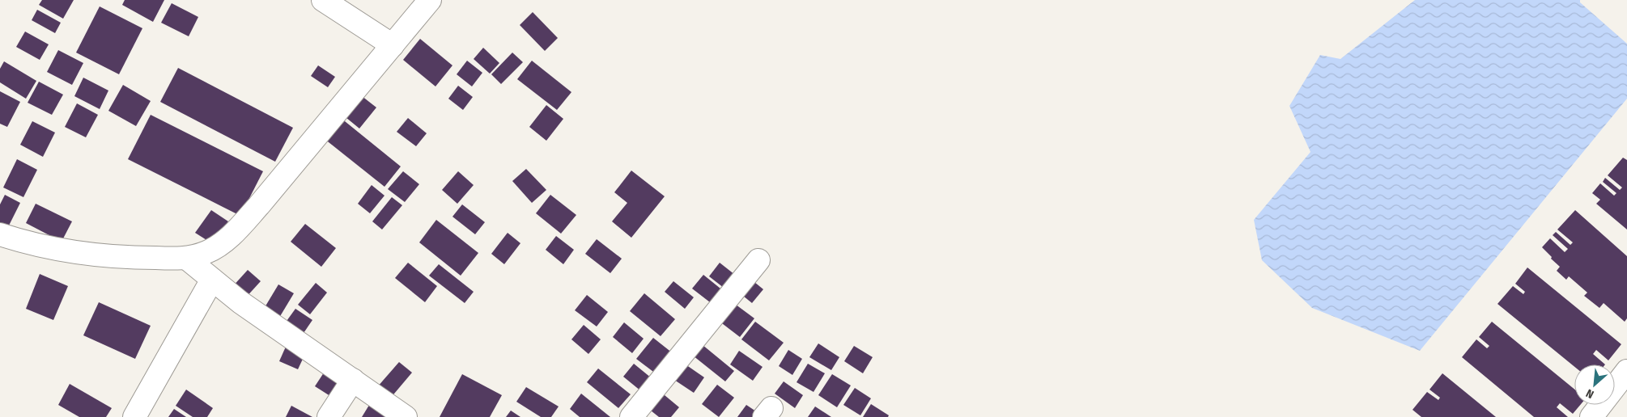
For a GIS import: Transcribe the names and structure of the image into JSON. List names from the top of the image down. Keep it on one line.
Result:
{"north":"bottom left"}
